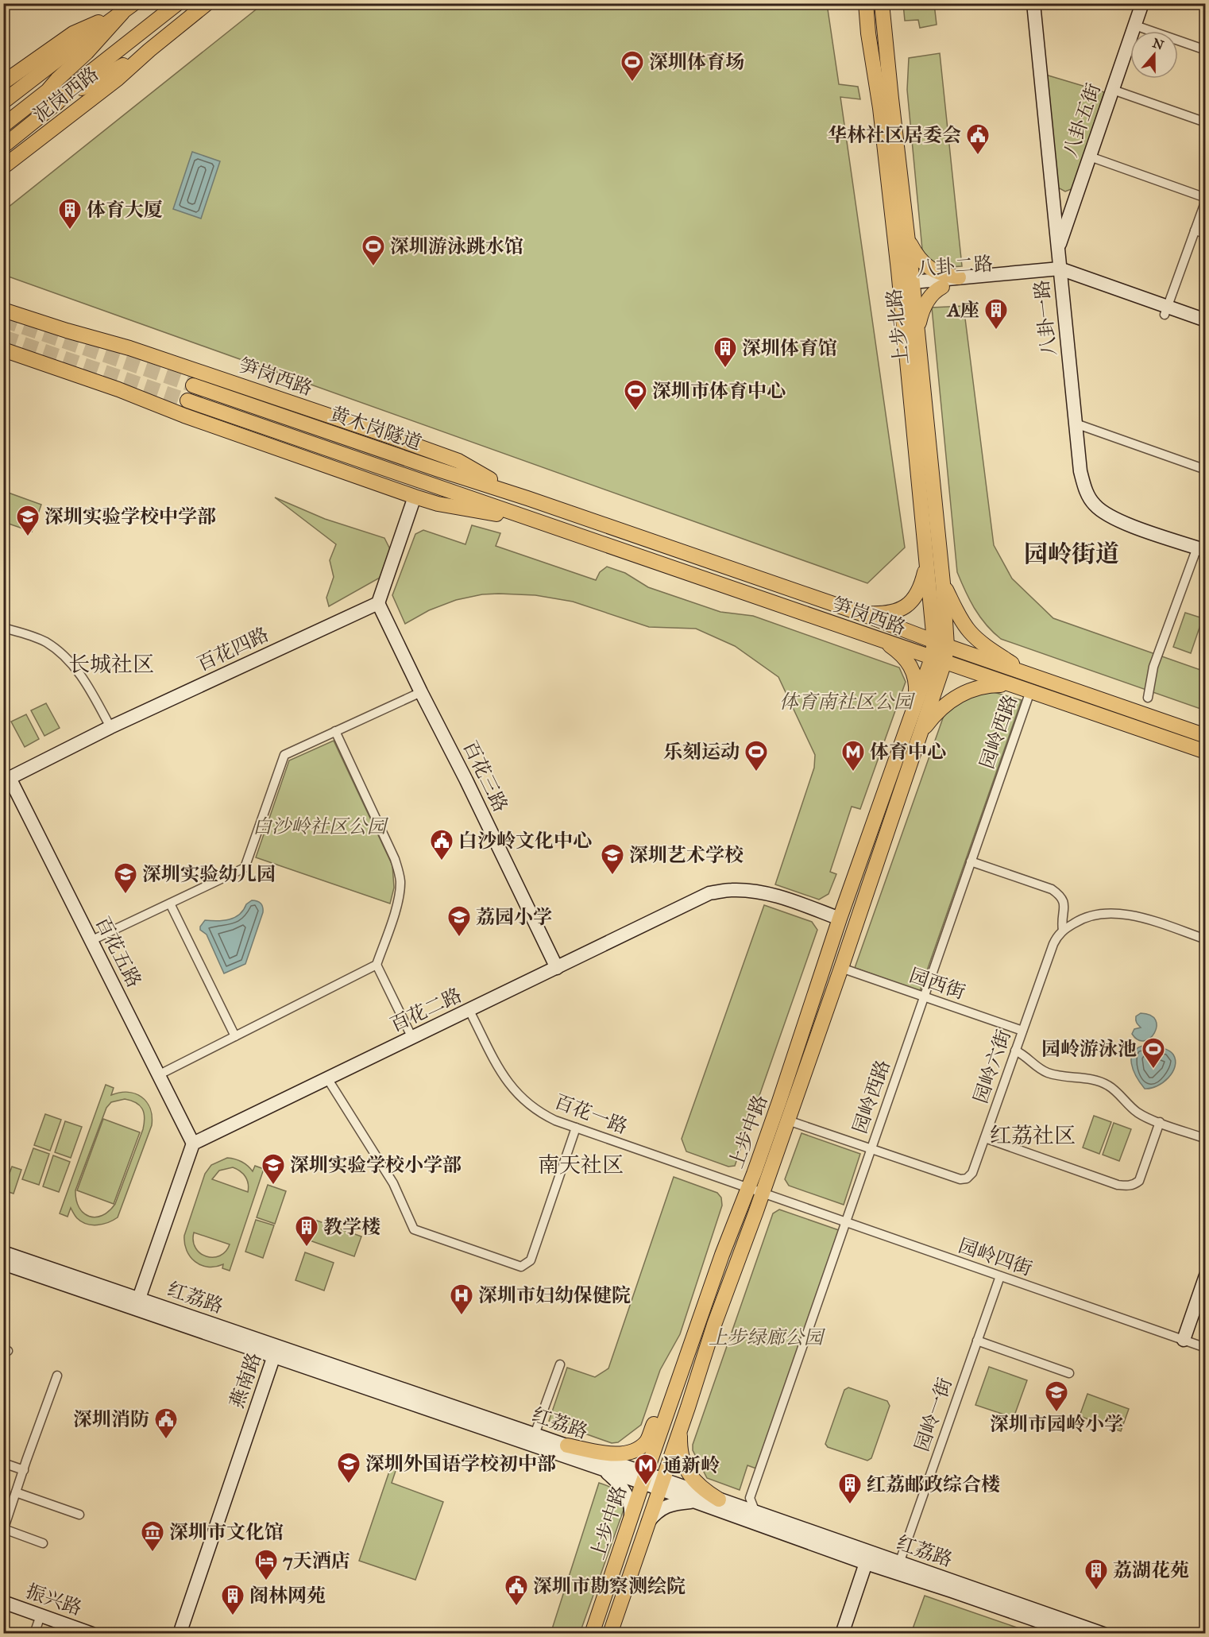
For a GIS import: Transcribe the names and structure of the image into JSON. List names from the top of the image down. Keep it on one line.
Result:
{"streets":{"main road":["泥岗西路","上步北路","笋岗西路","黄木岗隧道","上步中路"],"street":["八卦五街","八卦二路","八卦一路","百花四路","园岭西路","百花三路","百花五路","园西街","百花二路","园岭六街","百花一路","园岭四街","红荔路","燕南路","园岭一街","振兴路"]},"crossings":[["八卦五街","八卦一路"],["八卦二路","八卦一路"],["八卦二路","上步北路"],["上步北路","笋岗西路"],["上步北路","上步中路"],["笋岗西路","黄木岗隧道"],["笋岗西路","园岭西路"],["笋岗西路","上步中路"],["百花四路","百花三路"],["百花四路","百花五路"],["园岭西路","园西街"],["园岭西路","园岭六街"],["园岭西路","园岭四街"],["园岭西路","红荔路"],["百花三路","百花二路"],["百花五路","百花二路"],["园西街","园岭六街"],["园西街","上步中路"],["百花二路","百花一路"],["百花二路","上步中路"],["园岭六街","上步中路"],["百花一路","上步中路"],["百花一路","园岭四街"],["上步中路","园岭四街"],["上步中路","红荔路"],["园岭四街","园岭一街"],["红荔路","燕南路"],["红荔路","园岭一街"]],"districts":["园岭街道","长城社区","红荔社区","南天社区"],"parks":["体育南社区公园","白沙岭社区公园","上步绿廊公园"],"places":{"sports":["深圳体育场","深圳游泳跳水馆","深圳市体育中心","乐刻运动","园岭游泳池"],"public building":["华林社区居委会","白沙岭文化中心","深圳消防","深圳市勘察测绘院"],"building":["体育大厦","A座","深圳体育馆","教学楼","红荔邮政综合楼","荔湖花苑","阁林网苑"],"school or university":["深圳实验学校中学部","深圳艺术学校","深圳实验幼儿园","荔园小学","深圳实验学校小学部","深圳市园岭小学","深圳外国语学校初中部"],"metro station":["体育中心","通新岭"],"hospital":["深圳市妇幼保健院"],"museum":["深圳市文化馆"],"hotel":["7天酒店"]},"north":"top"}
